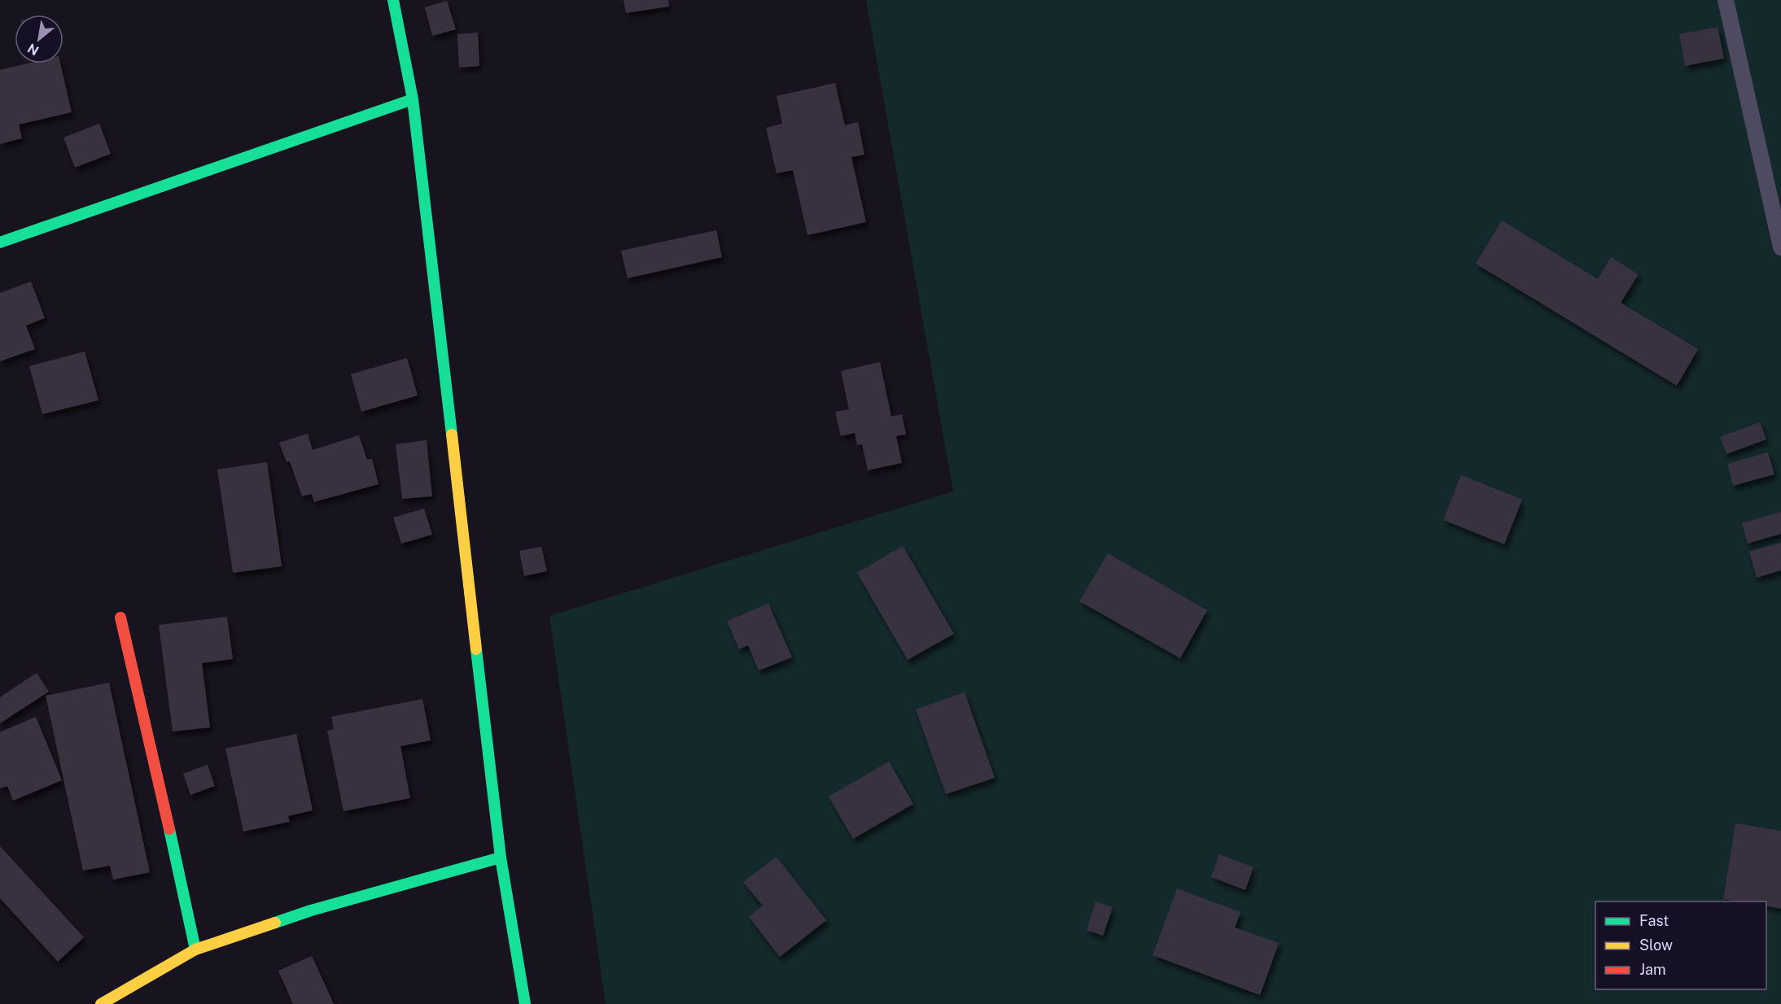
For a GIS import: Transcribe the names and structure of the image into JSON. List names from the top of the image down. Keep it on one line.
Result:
{"legend":["Fast","Slow","Jam"],"north":"bottom left"}
